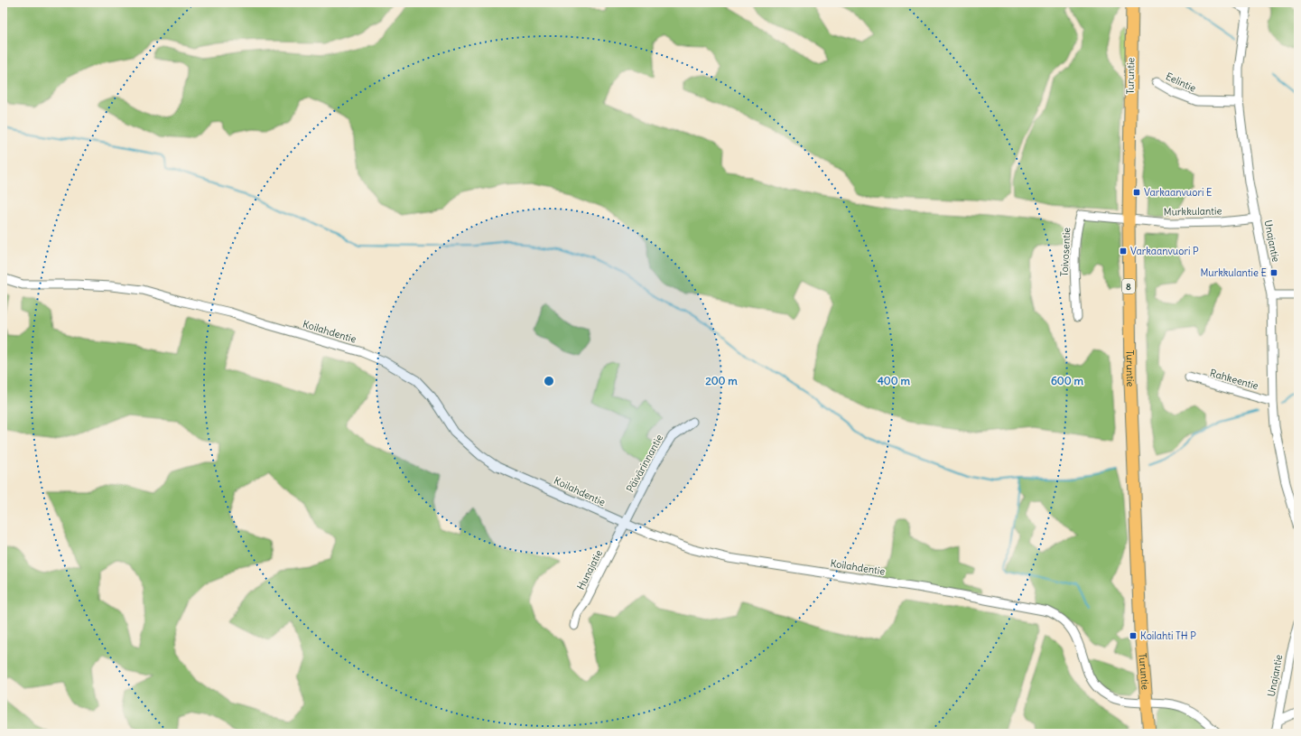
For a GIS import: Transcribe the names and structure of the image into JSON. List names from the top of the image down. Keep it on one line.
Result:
{"streets":{"highway":["Turuntie","8"],"street":["Eelintie","Murkkulantie","Unajantie","Toivosentie","Koilahdentie","Rahkeentie","Päivärinnantie","Hunajatie"]},"crossings":[["Turuntie","Murkkulantie"],["Turuntie","Toivosentie"],["Turuntie","Koilahdentie"],["Eelintie","Unajantie"],["Murkkulantie","Unajantie"],["Murkkulantie","Toivosentie"],["Unajantie","Rahkeentie"],["Koilahdentie","Päivärinnantie"],["Koilahdentie","Hunajatie"],["Päivärinnantie","Hunajatie"]],"places":{"transit":["Varkaanvuori E","Varkaanvuori P","Murkkulantie E","Koilahti TH P"]},"rings":["200 m","400 m","600 m"]}
